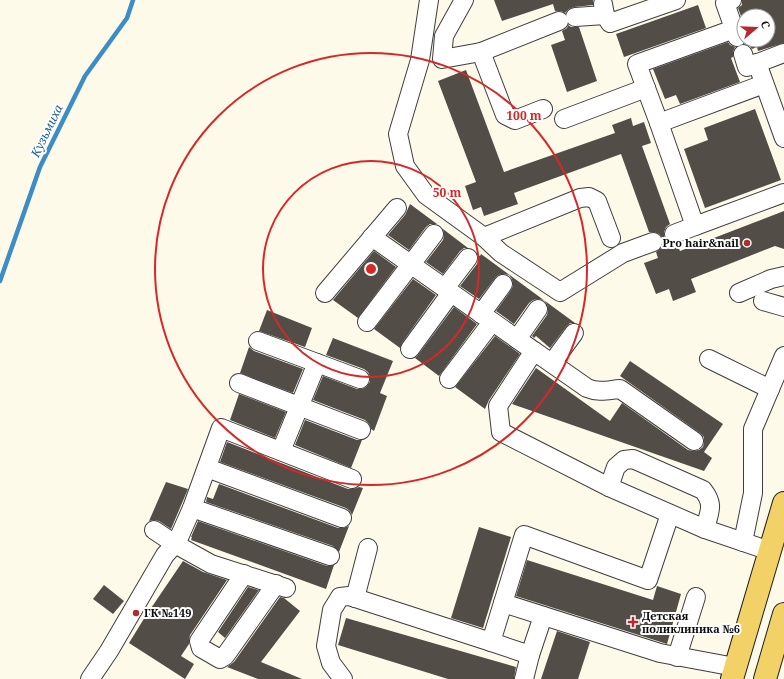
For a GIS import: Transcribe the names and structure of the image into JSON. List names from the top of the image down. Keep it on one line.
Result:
{"water":["Кузьмиха"],"places":{"other":["Pro hair&nail","ГК №149"],"health":["Детская поликлиника №6"]},"north":"right","rings":["100 m","50 m"]}
